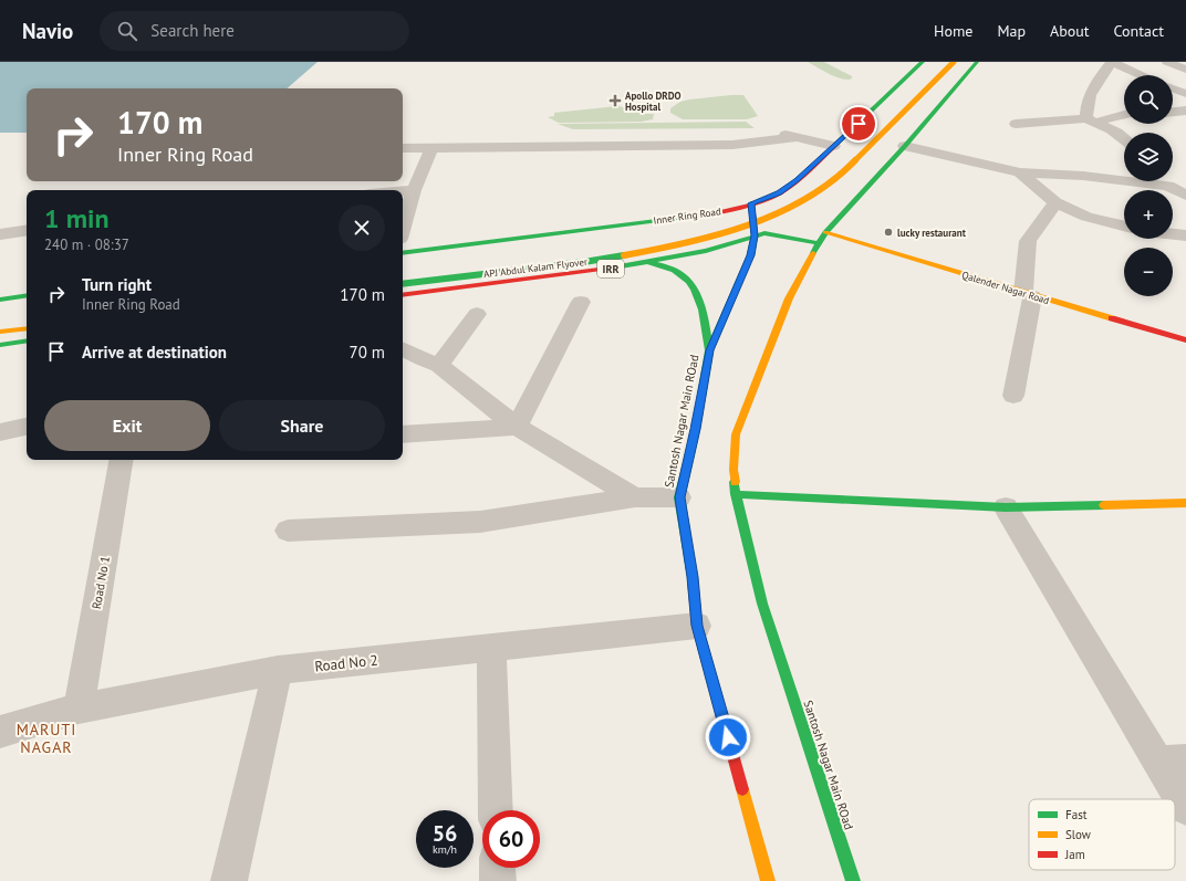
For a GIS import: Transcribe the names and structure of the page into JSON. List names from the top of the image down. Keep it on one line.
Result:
{"streets":{"main road":["Inner Ring Road","APJ Abdul Kalam Flyover","IRR","Qalender Nagar Road","Santosh Nagar Main ROad"],"street":["Road No 1","Road No 2"]},"crossings":[["Inner Ring Road","Santosh Nagar Main ROad"],["IRR","Santosh Nagar Main ROad"],["Qalender Nagar Road","Santosh Nagar Main ROad"],["Santosh Nagar Main ROad","Road No 2"],["Road No 1","Road No 2"]],"districts":["MARUTI NAGAR"],"places":{"health":["Apollo DRDO Hospital"],"other":["lucky restaurant"]},"legend":["Fast","Slow","Jam"],"page":{"header":"Navio","search":"Search here","nav":["Home","Map","About","Contact"],"map_buttons":["+","−"],"turn":["170 m","Inner Ring Road"],"heading":["1 min","240 m · 08:37"],"list":[{"name":"Turn right","note":"Inner Ring Road","value":"170 m"},{"name":"Arrive at destination","value":"70 m"}],"buttons":["Exit","Share"],"speed":"56 km/h","limit":"60"}}
